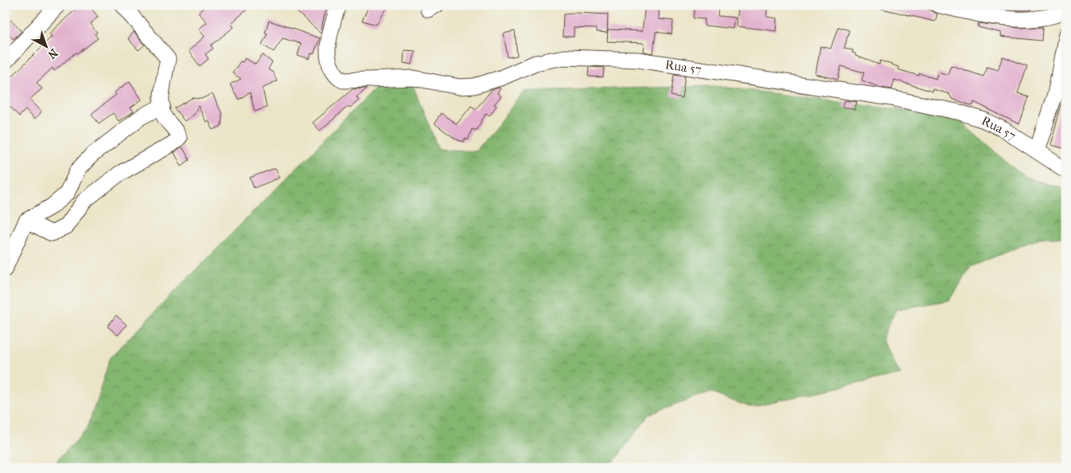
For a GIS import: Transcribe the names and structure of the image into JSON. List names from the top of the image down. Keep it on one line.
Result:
{"streets":{"street":["Rua 57"]},"north":"bottom right"}
